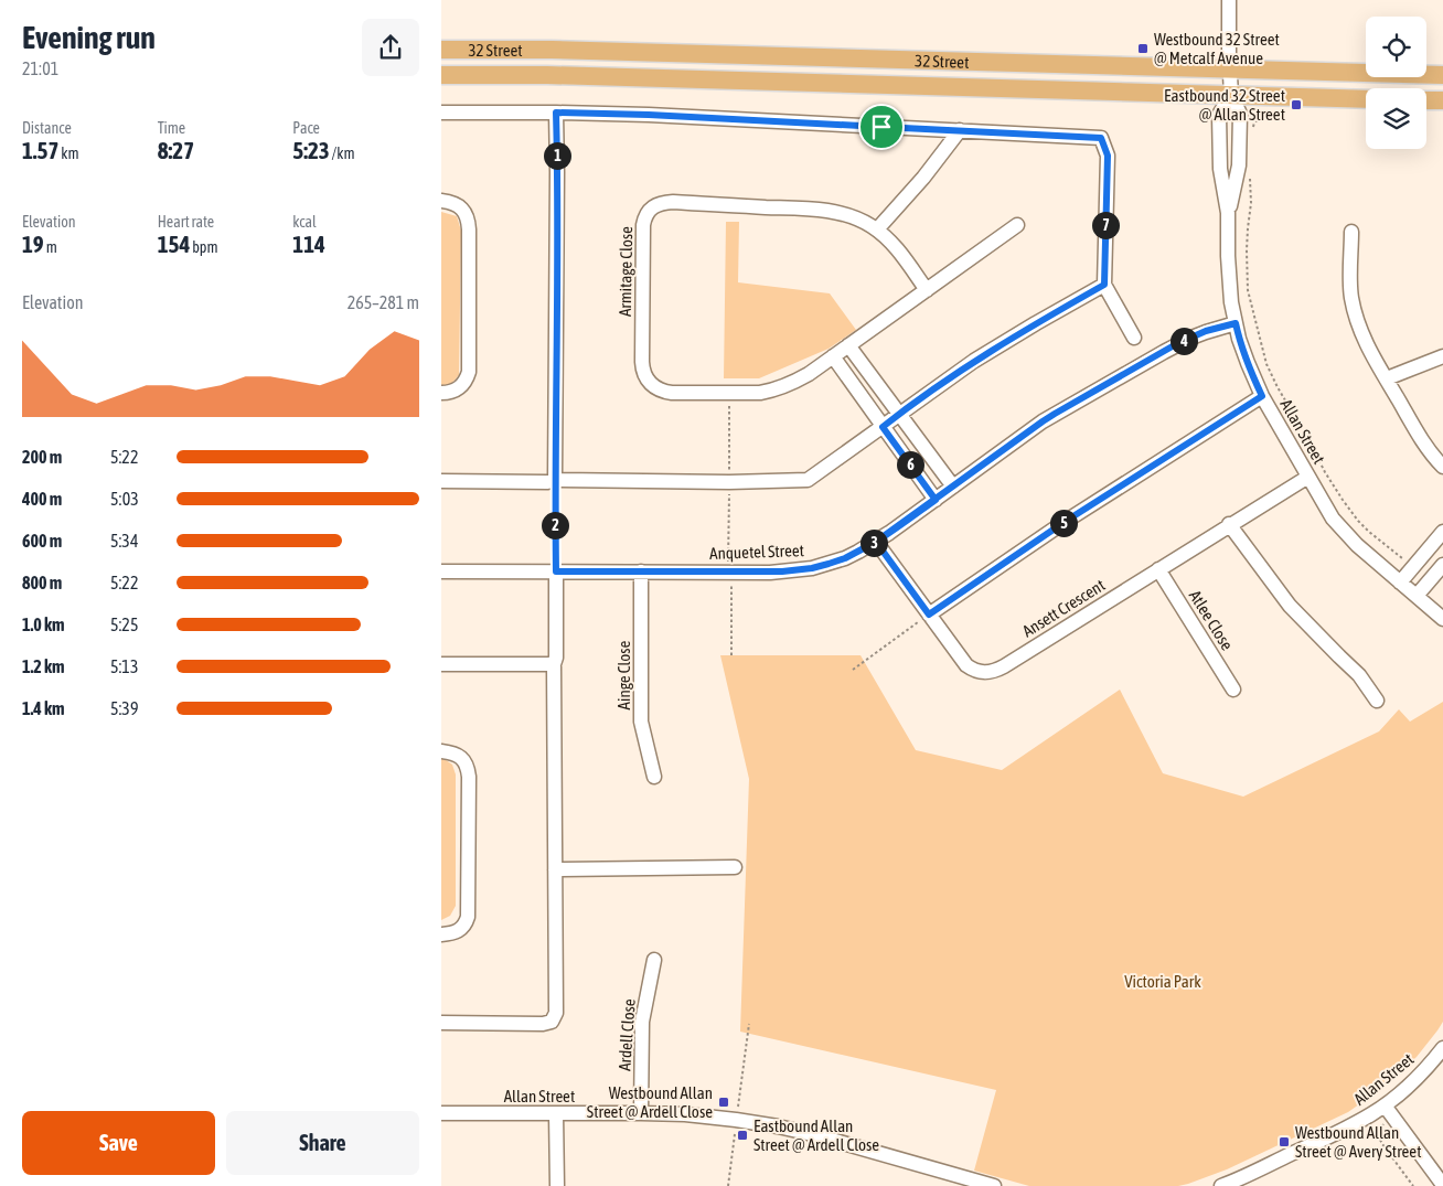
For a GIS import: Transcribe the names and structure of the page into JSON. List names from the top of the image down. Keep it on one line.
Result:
{"streets":{"main road":["32 Street"],"street":["Armitage Close","Allan Street","Anquetel Street","Ansett Crescent","Atlee Close","Ainge Close","Ardell Close"]},"crossings":[["32 Street","Allan Street"],["Allan Street","Anquetel Street"],["Allan Street","Ansett Crescent"],["Allan Street","Ardell Close"],["Anquetel Street","Ansett Crescent"],["Anquetel Street","Ainge Close"],["Ansett Crescent","Atlee Close"]],"parks":["Victoria Park"],"places":{"transit":["Westbound 32 Street @ Metcalf Avenue","Eastbound 32 Street @ Allan Street","Westbound Allan Street @ Ardell Close","Eastbound Allan Street @ Ardell Close","Westbound Allan Street @ Avery Street"]},"page":{"heading":["Evening run","21:01"],"stats":[["Distance","1.57 km"],["Time","8:27"],["Pace","5:23 /km"],["Elevation","19 m"],["Heart rate","154 bpm"],["kcal","114"]],"pins":["1","7","4","6","5","2","3"],"chart":["Elevation","265–281 m"],"list":[{"name":"200 m","note":"5:22"},{"name":"400 m","note":"5:03"},{"name":"600 m","note":"5:34"},{"name":"800 m","note":"5:22"},{"name":"1.0 km","note":"5:25"},{"name":"1.2 km","note":"5:13"},{"name":"1.4 km","note":"5:39"}],"buttons":["Save","Share"]}}
